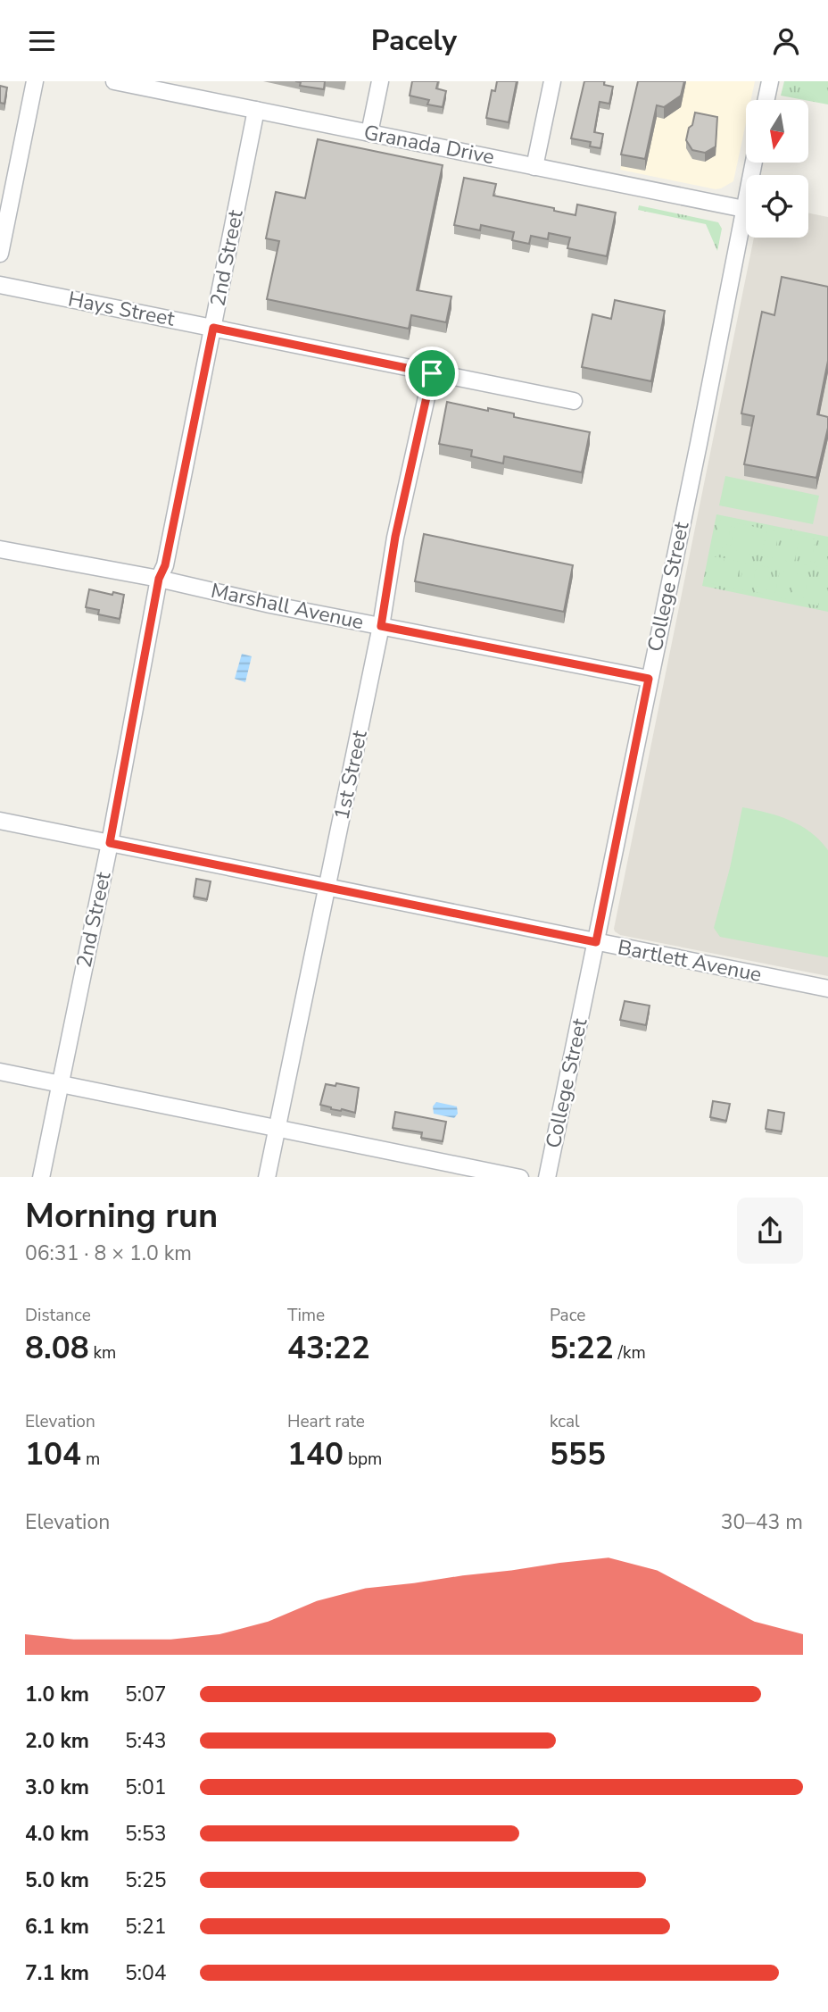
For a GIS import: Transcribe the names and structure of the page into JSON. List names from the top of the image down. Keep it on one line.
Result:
{"streets":{"street":["Granada Drive","2nd Street","Hays Street","College Street","Marshall Avenue","1st Street","Bartlett Avenue"]},"crossings":[["Granada Drive","2nd Street"],["Granada Drive","College Street"],["2nd Street","Hays Street"],["2nd Street","Marshall Avenue"],["2nd Street","Bartlett Avenue"],["Hays Street","1st Street"],["College Street","Marshall Avenue"],["College Street","Bartlett Avenue"],["Marshall Avenue","1st Street"],["1st Street","Bartlett Avenue"]],"north":"bottom","page":{"header":"Pacely","heading":["Morning run","06:31 · 8 × 1.0 km"],"stats":[["Distance","8.08 km"],["Time","43:22"],["Pace","5:22 /km"],["Elevation","104 m"],["Heart rate","140 bpm"],["kcal","555"]],"chart":["Elevation","30–43 m"],"list":[{"name":"1.0 km","note":"5:07"},{"name":"2.0 km","note":"5:43"},{"name":"3.0 km","note":"5:01"},{"name":"4.0 km","note":"5:53"},{"name":"5.0 km","note":"5:25"},{"name":"6.1 km","note":"5:21"},{"name":"7.1 km","note":"5:04"}]}}
